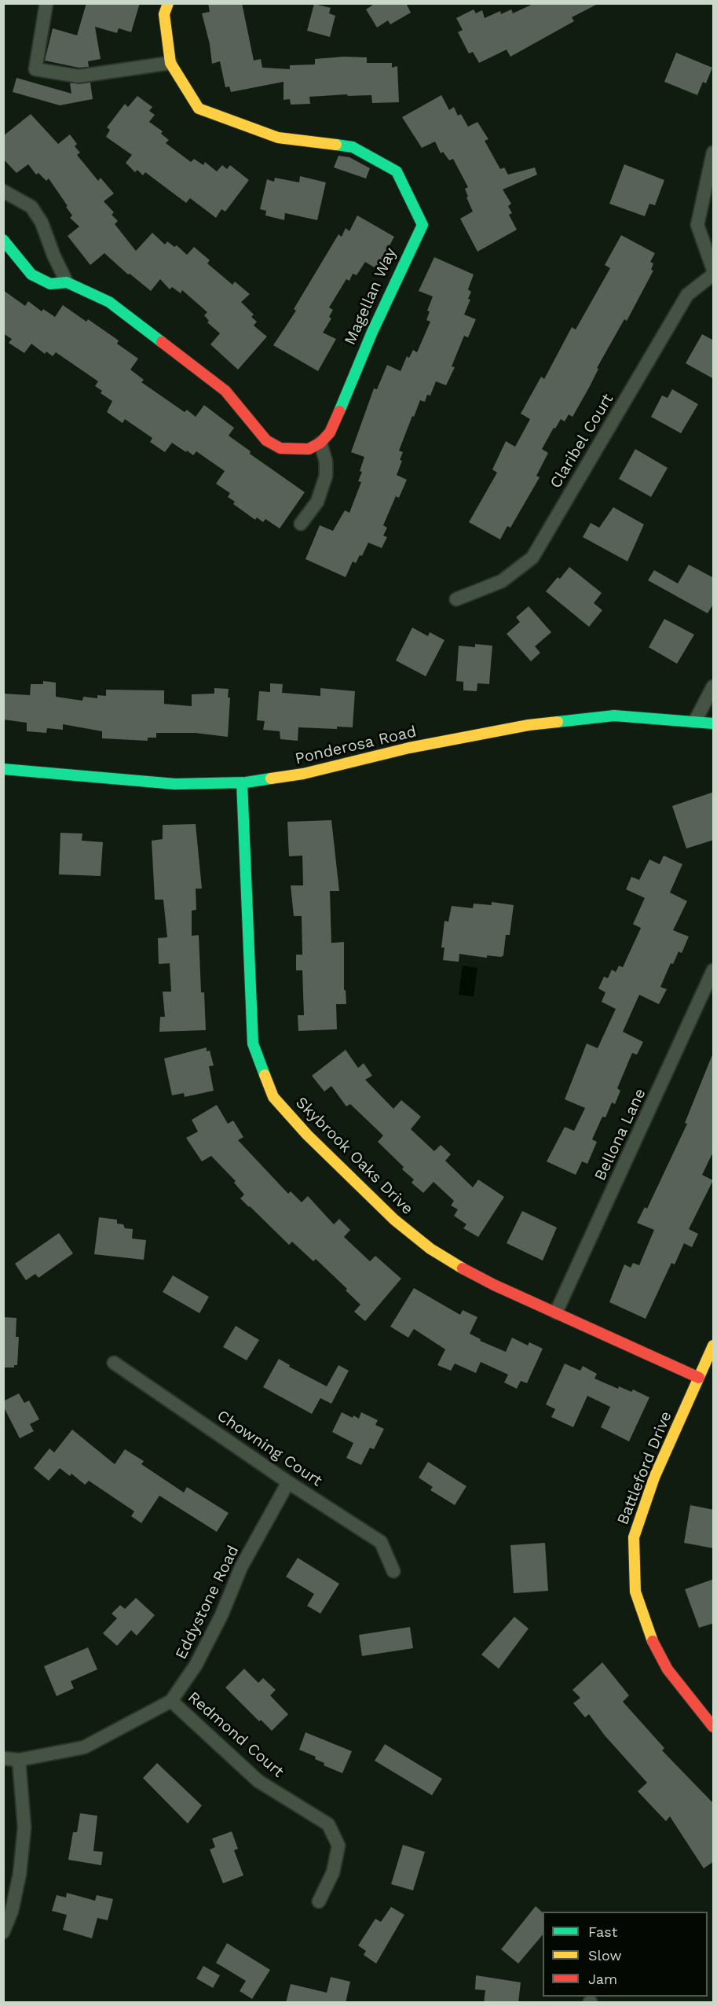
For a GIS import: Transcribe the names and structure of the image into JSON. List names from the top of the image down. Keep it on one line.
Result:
{"streets":{"street":["Magellan Way","Claribel Court","Ponderosa Road","Bellona Lane","Skybrook Oaks Drive","Chowning Court","Battleford Drive","Eddystone Road","Redmond Court"]},"crossings":[["Ponderosa Road","Skybrook Oaks Drive"],["Bellona Lane","Skybrook Oaks Drive"],["Skybrook Oaks Drive","Battleford Drive"],["Chowning Court","Eddystone Road"],["Eddystone Road","Redmond Court"]],"legend":["Fast","Slow","Jam"]}
